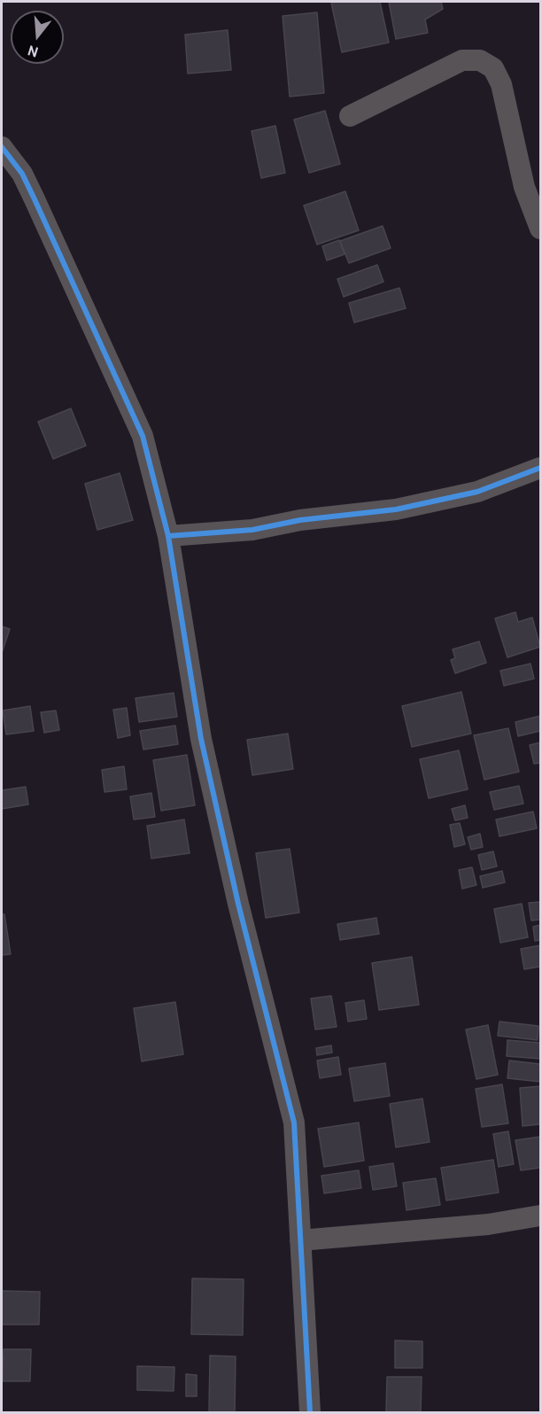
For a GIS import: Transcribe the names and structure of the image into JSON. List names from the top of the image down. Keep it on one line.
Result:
{"north":"bottom"}
